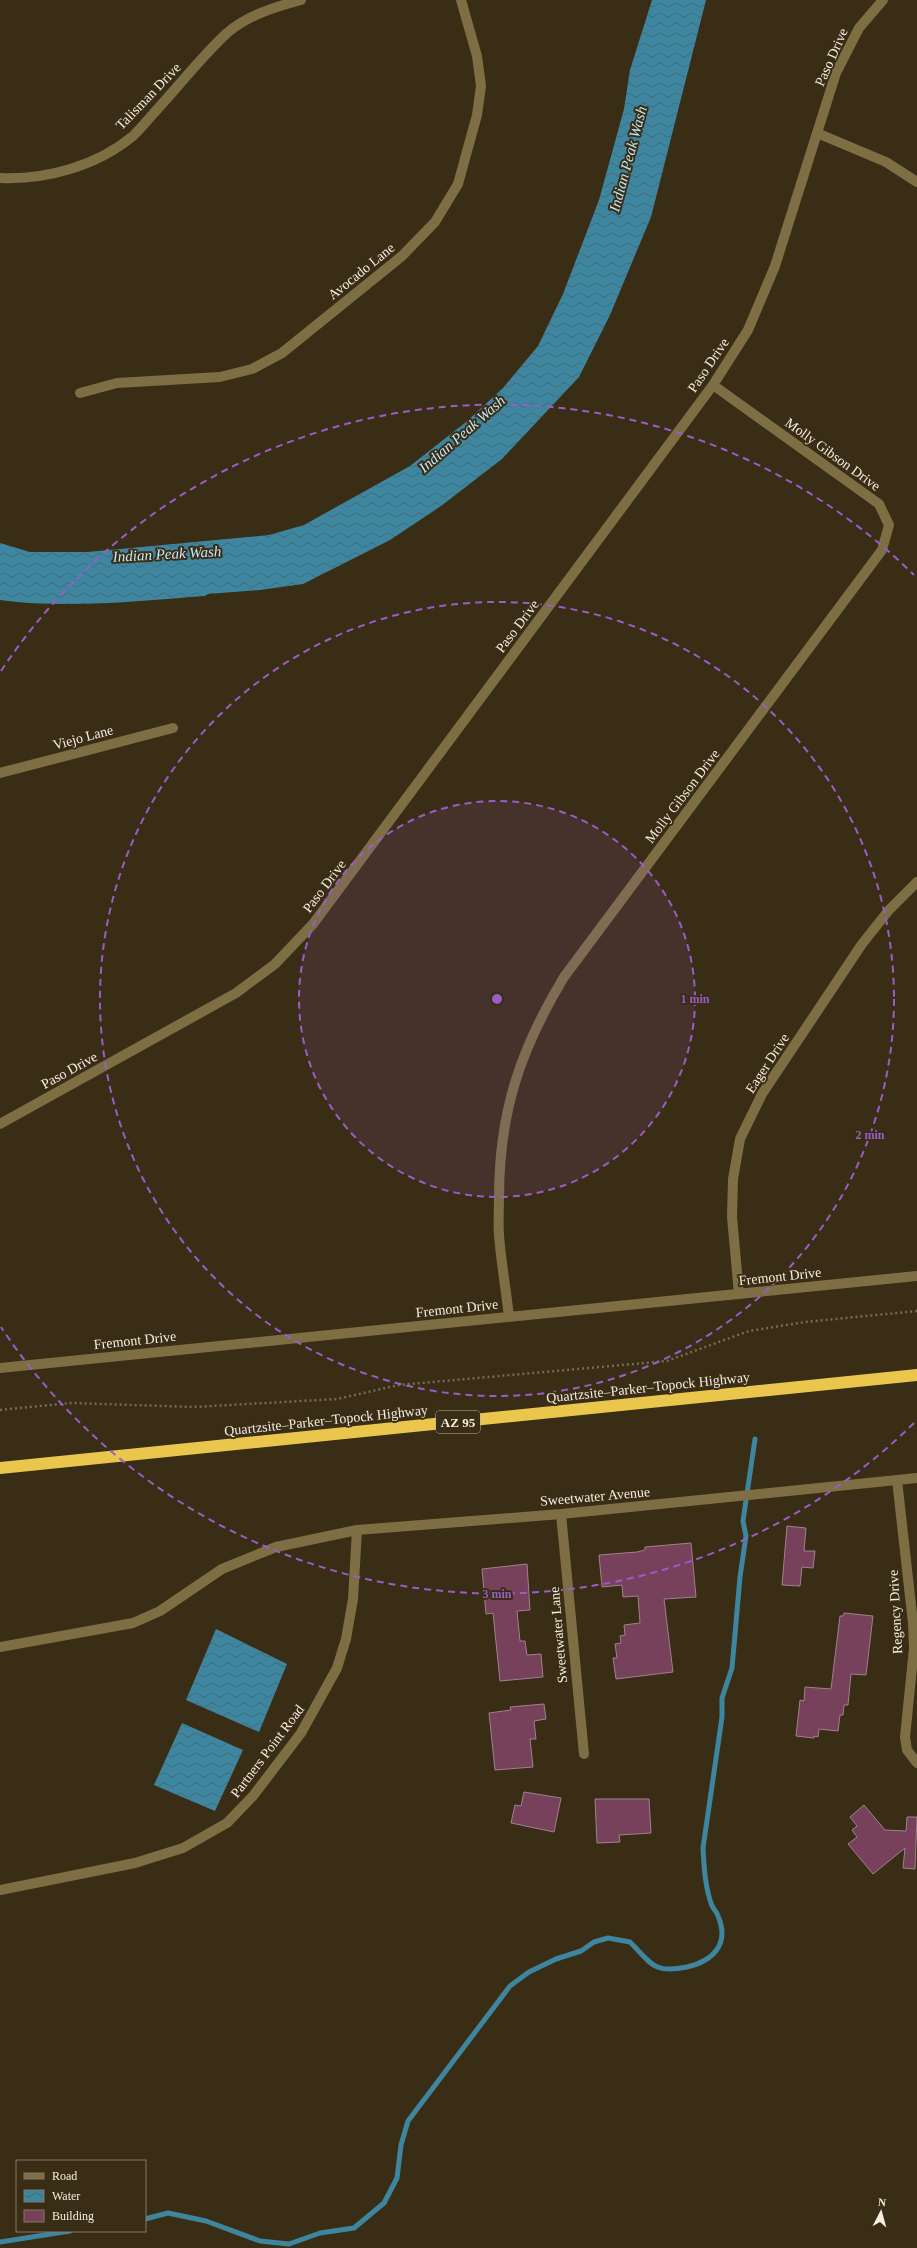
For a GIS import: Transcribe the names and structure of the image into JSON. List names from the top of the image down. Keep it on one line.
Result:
{"streets":{"highway":["Quartzsite–Parker–Topock Highway","AZ 95"],"street":["Paso Drive","Talisman Drive","Avocado Lane","Molly Gibson Drive","Viejo Lane","Eager Drive","Fremont Drive","Sweetwater Avenue","Regency Drive","Sweetwater Lane","Partners Point Road"]},"crossings":[["Paso Drive","Molly Gibson Drive"],["Molly Gibson Drive","Fremont Drive"],["Eager Drive","Fremont Drive"],["Sweetwater Avenue","Regency Drive"],["Sweetwater Avenue","Sweetwater Lane"],["Sweetwater Avenue","Partners Point Road"]],"water":["Indian Peak Wash"],"legend":["Road","Water","Building"],"north":"top","rings":["1 min","2 min","3 min"]}
